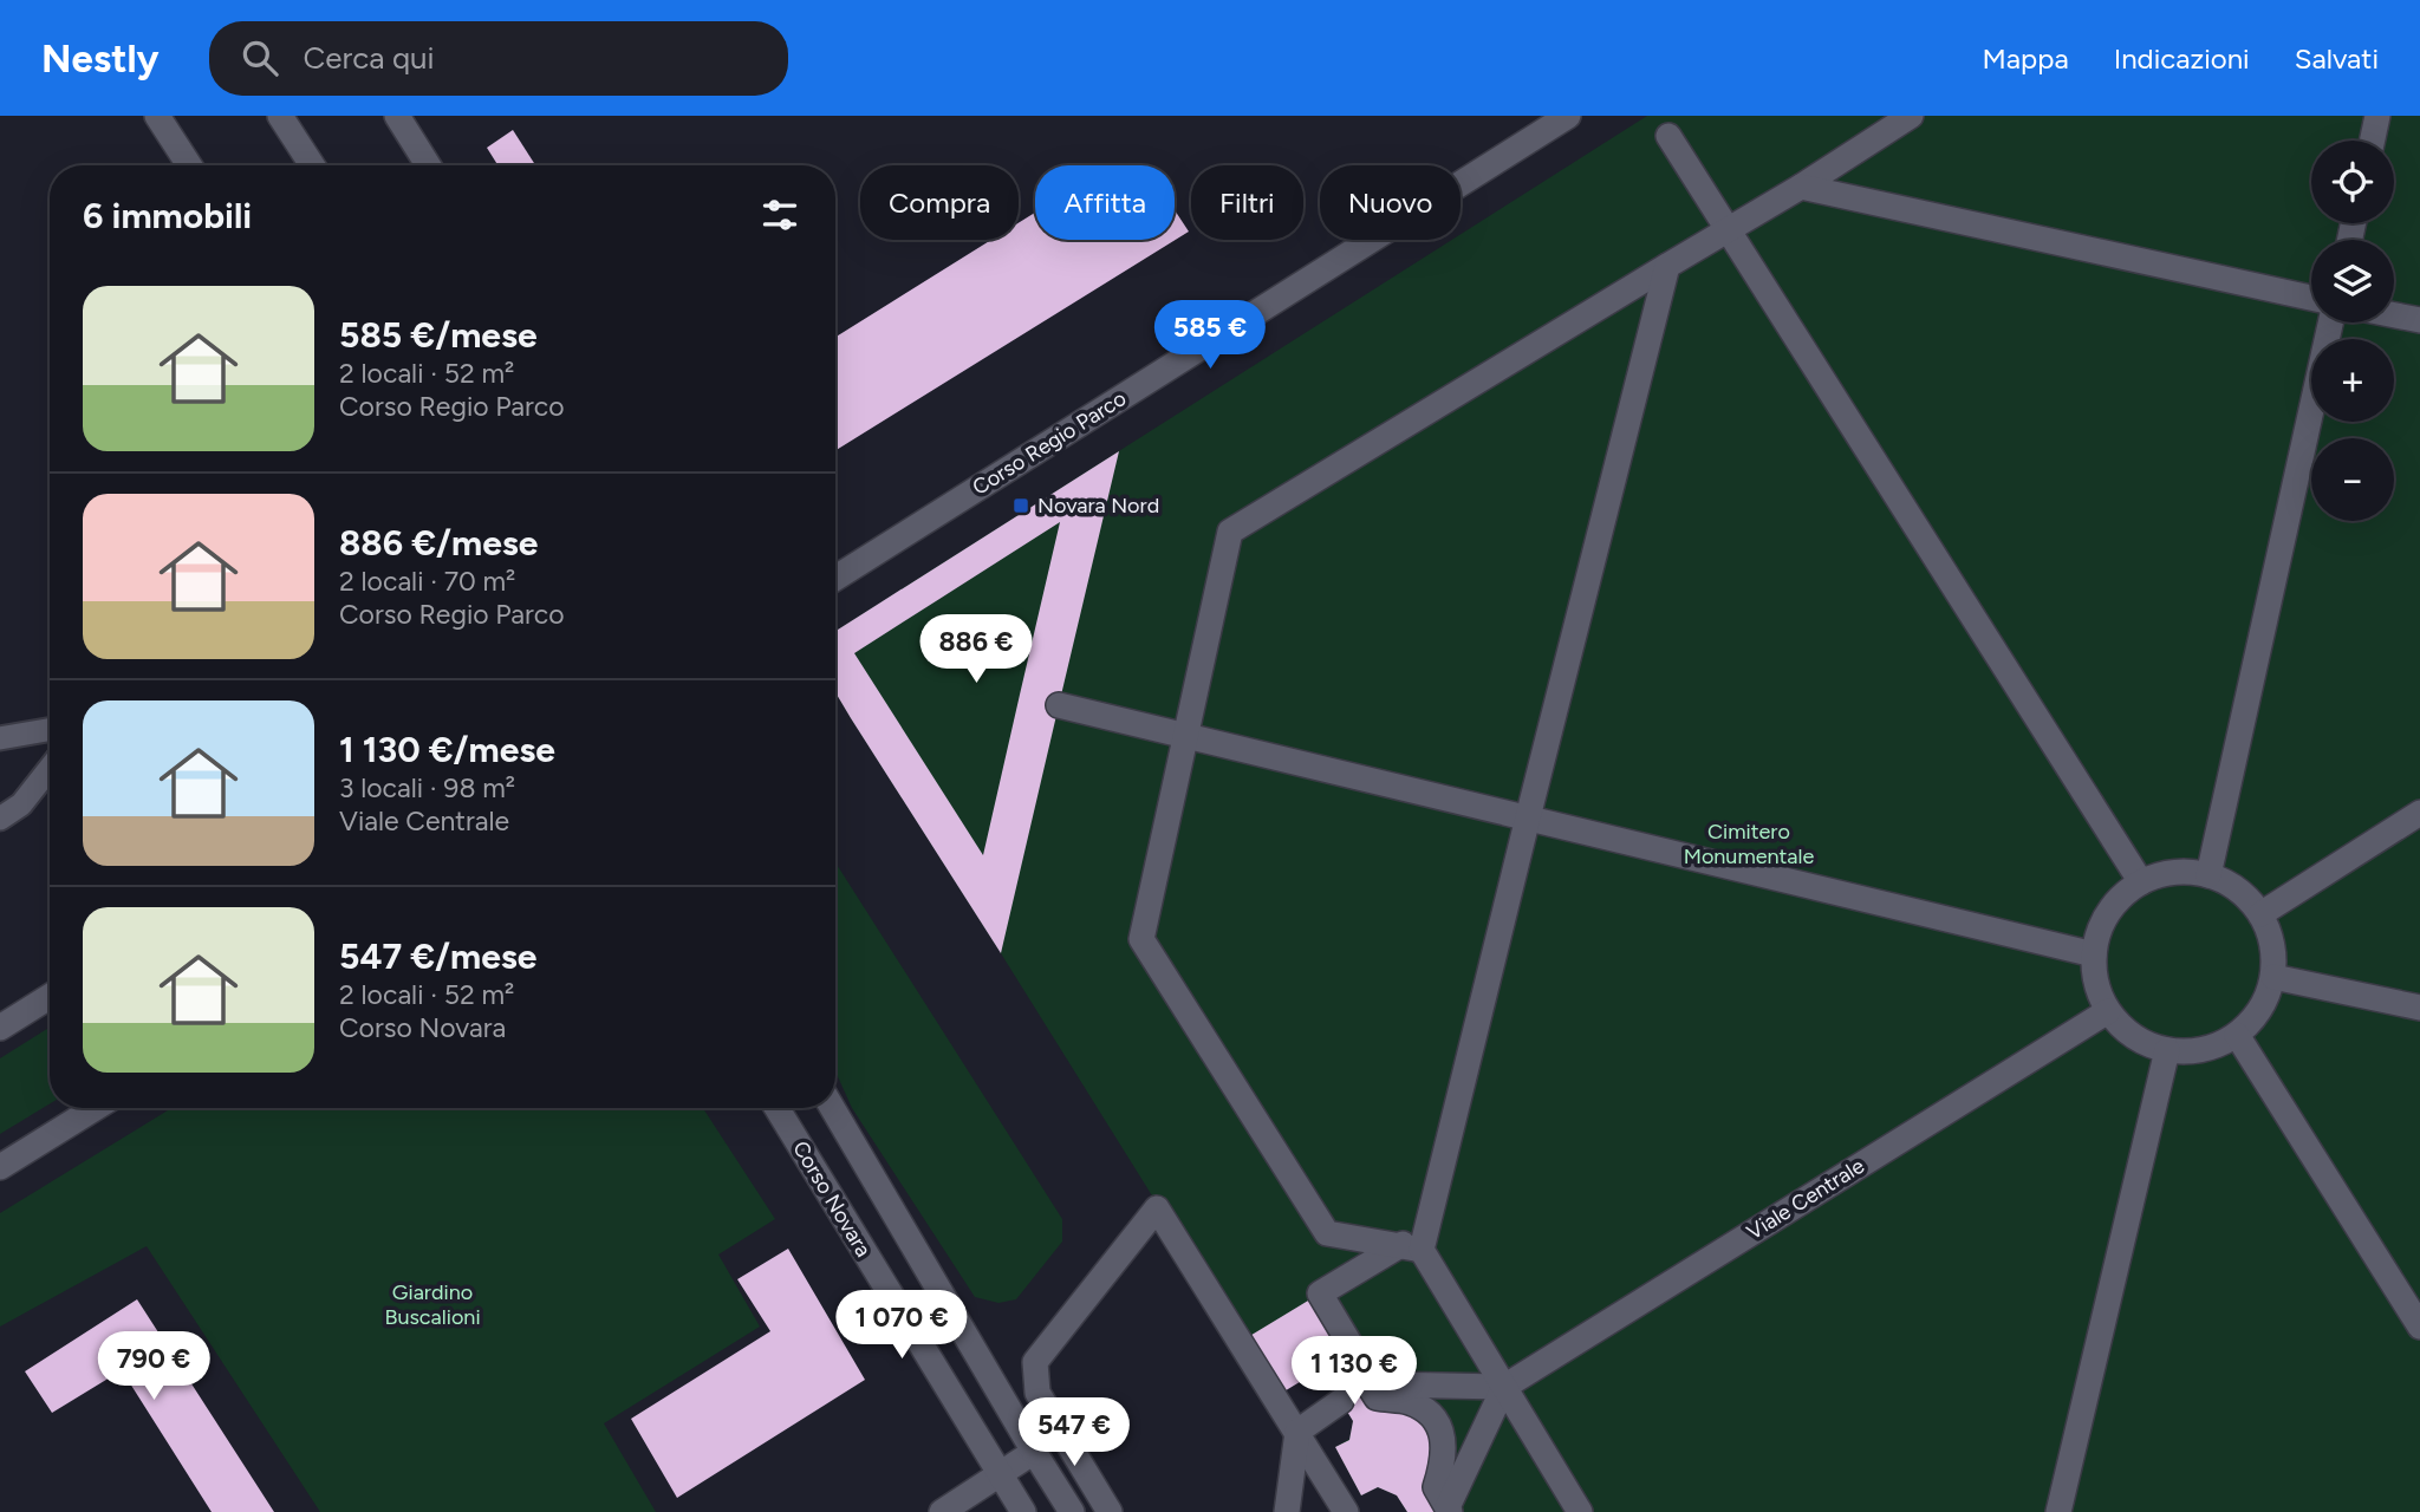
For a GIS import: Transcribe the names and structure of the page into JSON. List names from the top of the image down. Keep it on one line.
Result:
{"streets":{"street":["Corso Regio Parco","Corso Novara","Viale Centrale"]},"parks":["Cimitero Monumentale","Giardino Buscalioni"],"places":{"transit":["Novara Nord"]},"page":{"header":"Nestly","search":"Cerca qui","nav":["Mappa","Indicazioni","Salvati"],"map_buttons":["+","−"],"chip":["Compra","Affitta","Filtri","Nuovo"],"heading":"6 immobili","list":[{"name":"585 €/mese","note":"2 locali · 52 m² · Corso Regio Parco"},{"name":"886 €/mese","note":"2 locali · 70 m² · Corso Regio Parco"},{"name":"1 130 €/mese","note":"3 locali · 98 m² · Viale Centrale"},{"name":"547 €/mese","note":"2 locali · 52 m² · Corso Novara"}],"price":["585 €","886 €","1 070 €","790 €","1 130 €","547 €"]}}
